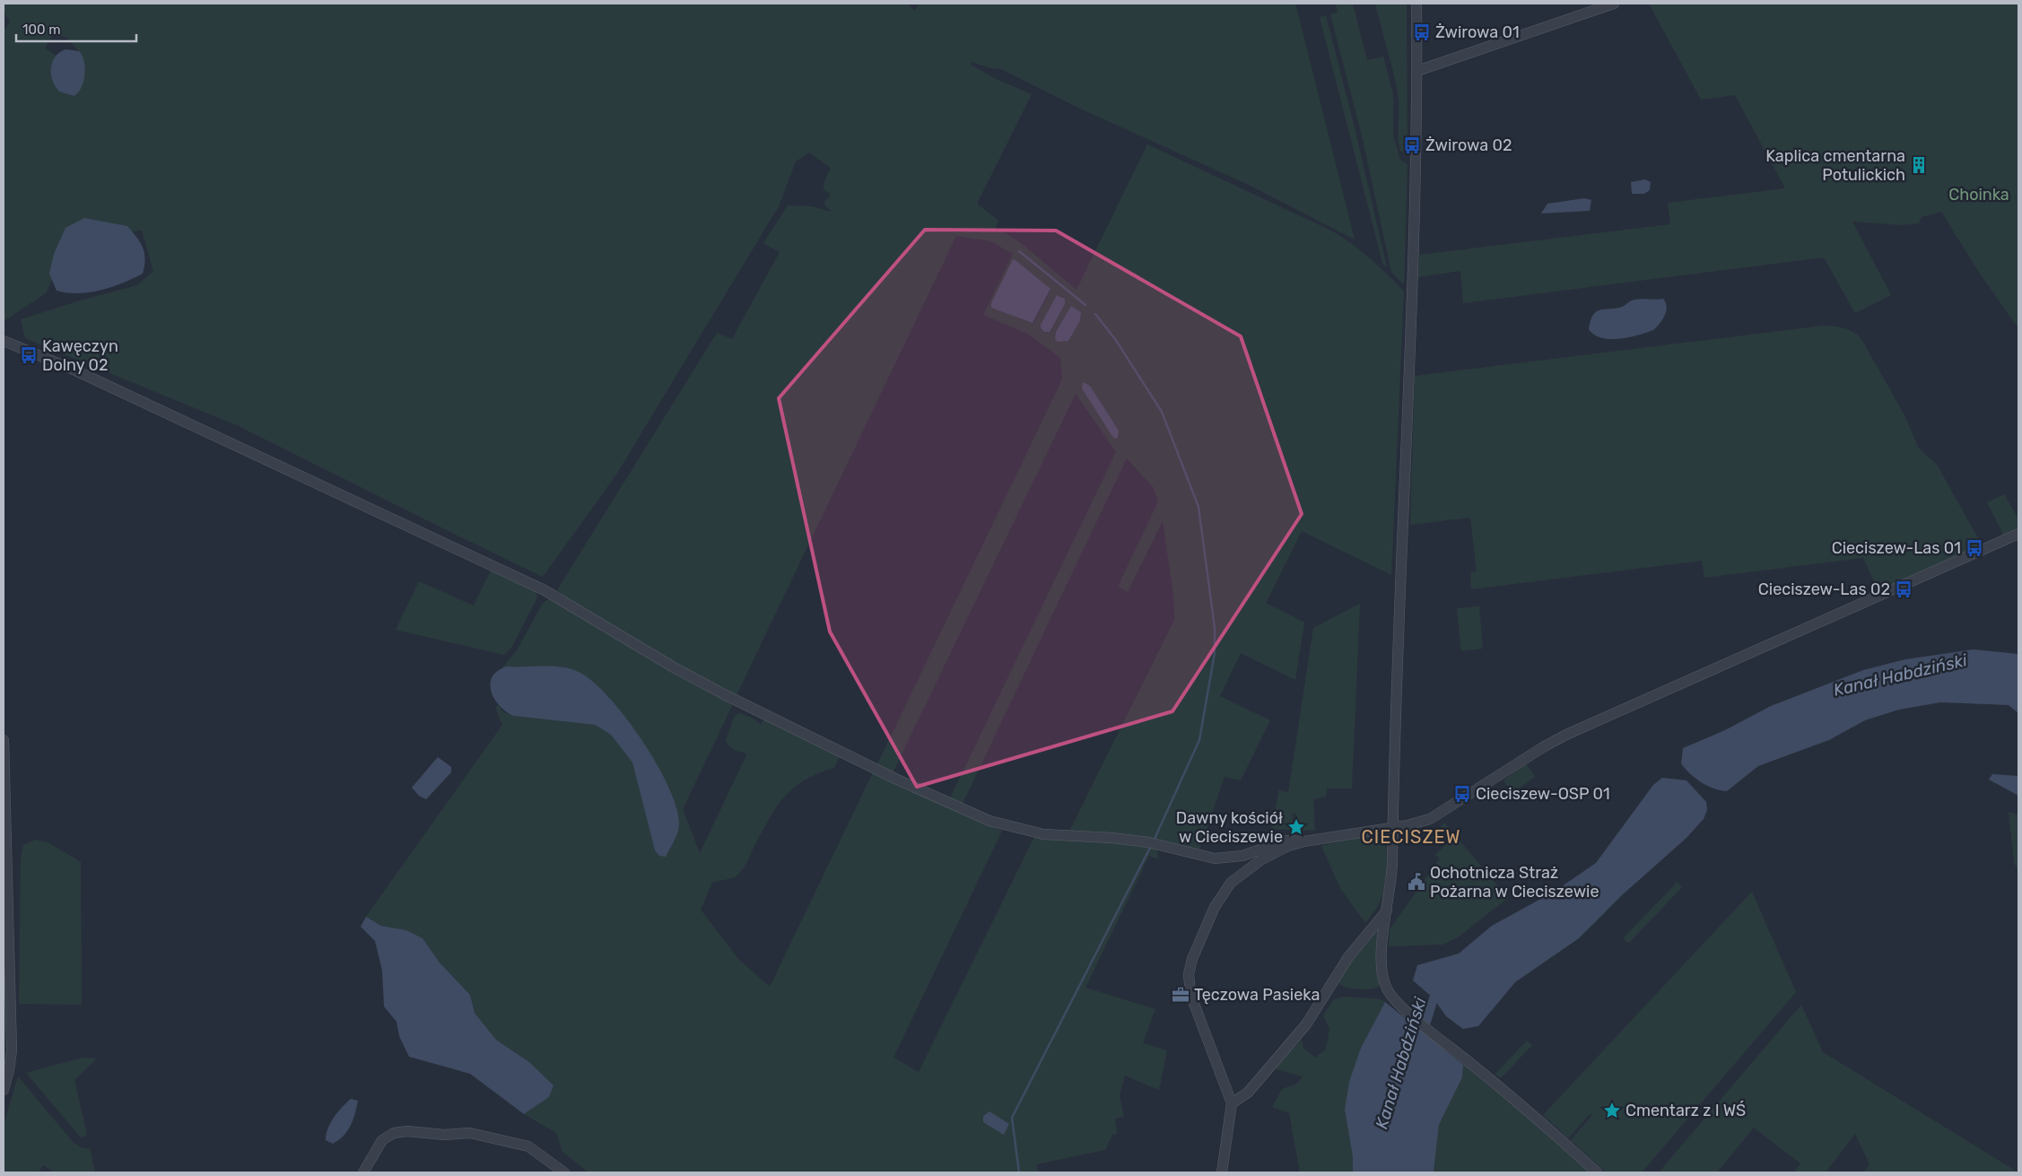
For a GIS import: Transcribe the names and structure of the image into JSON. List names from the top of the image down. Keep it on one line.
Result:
{"districts":["CIECISZEW"],"water":["Kanał Habdziński"],"parks":["Choinka"],"places":{"bus stop":["Żwirowa 01","Żwirowa 02","Kawęczyn Dolny 02","Cieciszew-Las 01","Cieciszew-Las 02","Cieciszew-OSP 01"],"building":["Kaplica cmentarna Potulickich"],"place":["Dawny kościół w Cieciszewie","Cmentarz z I WŚ"],"public building":["Ochotnicza Straż Pożarna w Cieciszewie"],"office":["Tęczowa Pasieka"]},"scale_bar":"100 m"}
